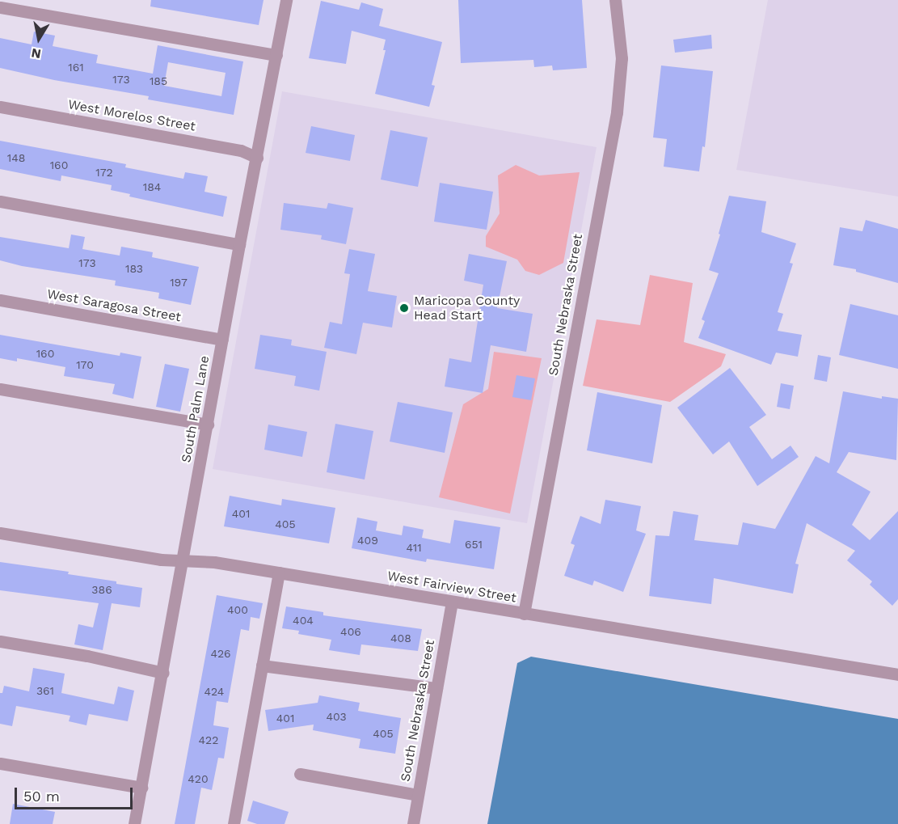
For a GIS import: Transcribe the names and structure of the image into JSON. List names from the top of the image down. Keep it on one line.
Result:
{"streets":{"street":["West Morelos Street","South Nebraska Street","West Saragosa Street","South Palm Lane","West Fairview Street"]},"crossings":[["West Morelos Street","South Palm Lane"],["South Nebraska Street","West Fairview Street"],["West Saragosa Street","South Palm Lane"],["South Palm Lane","West Fairview Street"]],"places":["Maricopa County Head Start"],"house_numbers":["161","173","185","148","160","172","184","173","183","197","160","170","401","405","409","651","411","386","400","404","406","408","426","361","424","403","401","405","422","420"],"scale_bar":"50 m","north":"bottom"}
